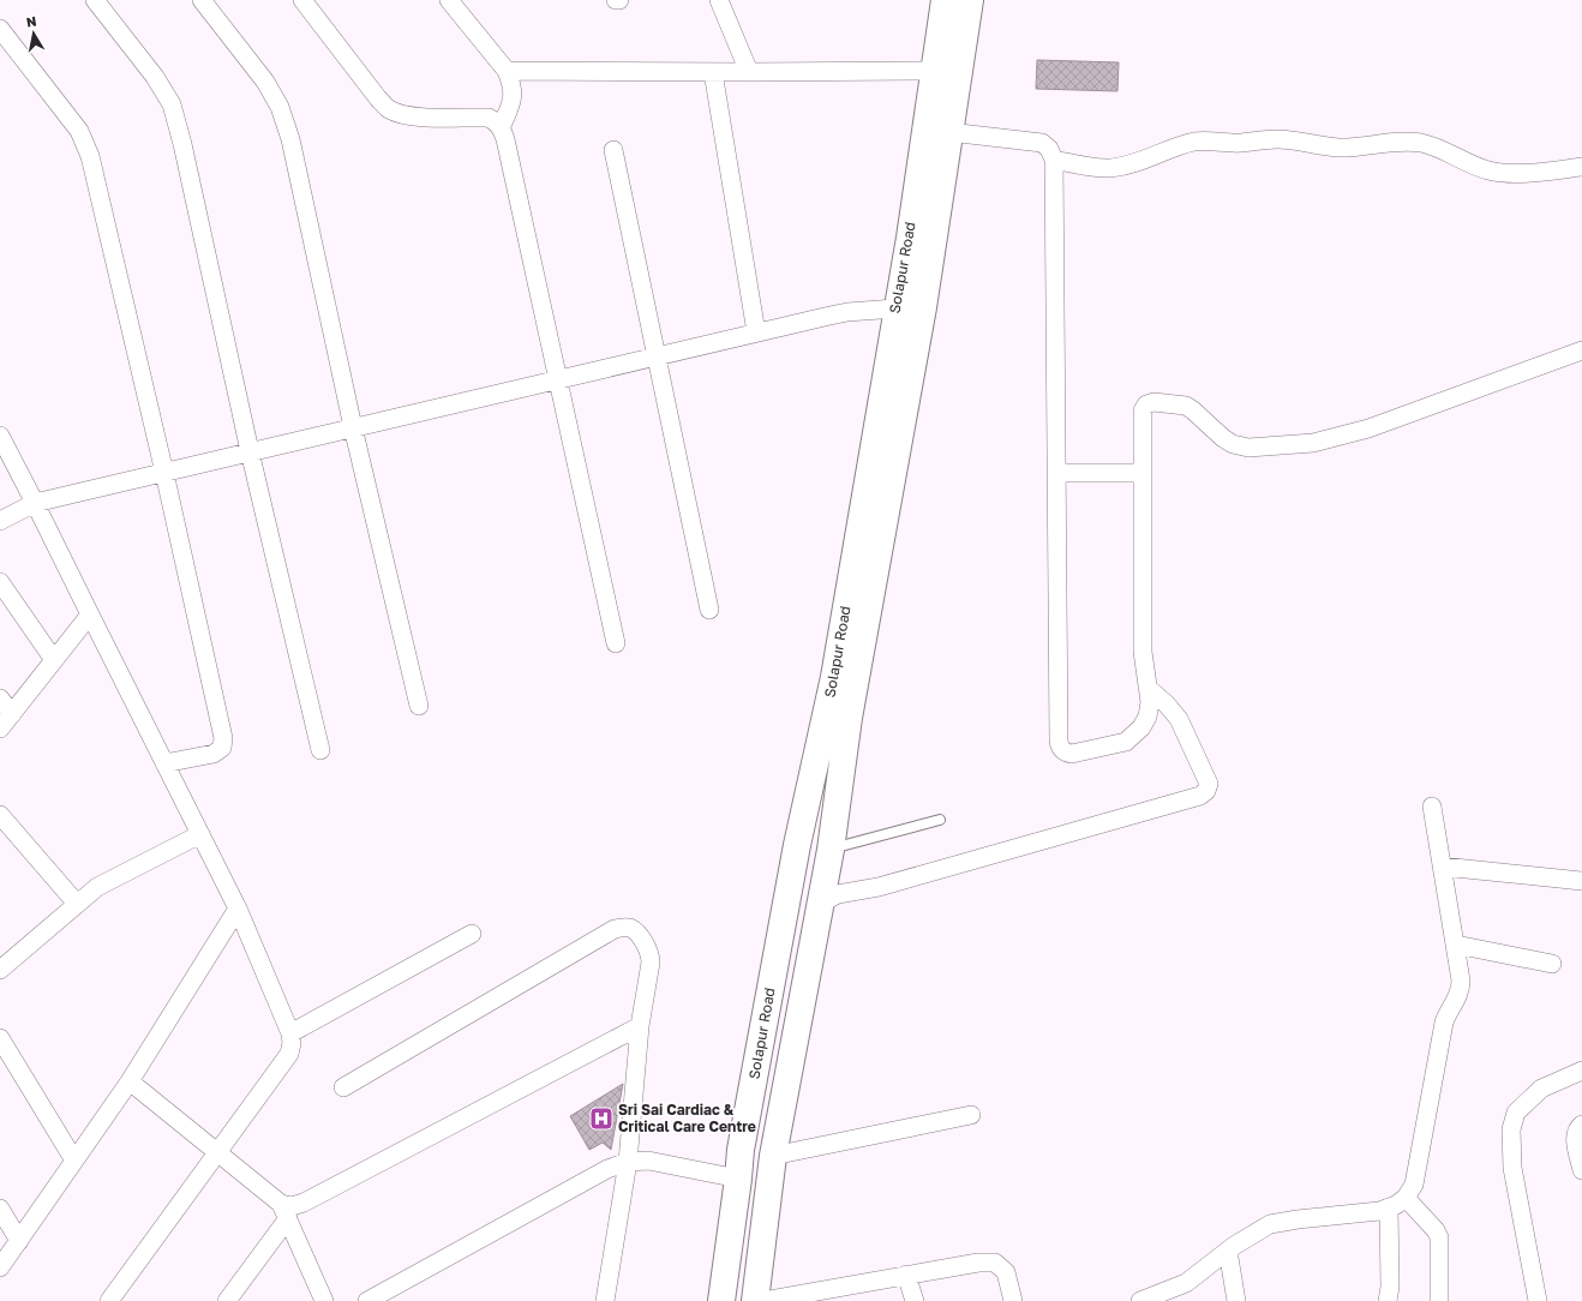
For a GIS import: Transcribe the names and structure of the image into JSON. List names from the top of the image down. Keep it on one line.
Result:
{"streets":{"main road":["Solapur Road"]},"places":{"hospital":["Sri Sai Cardiac & Critical Care Centre"]},"north":"top"}
